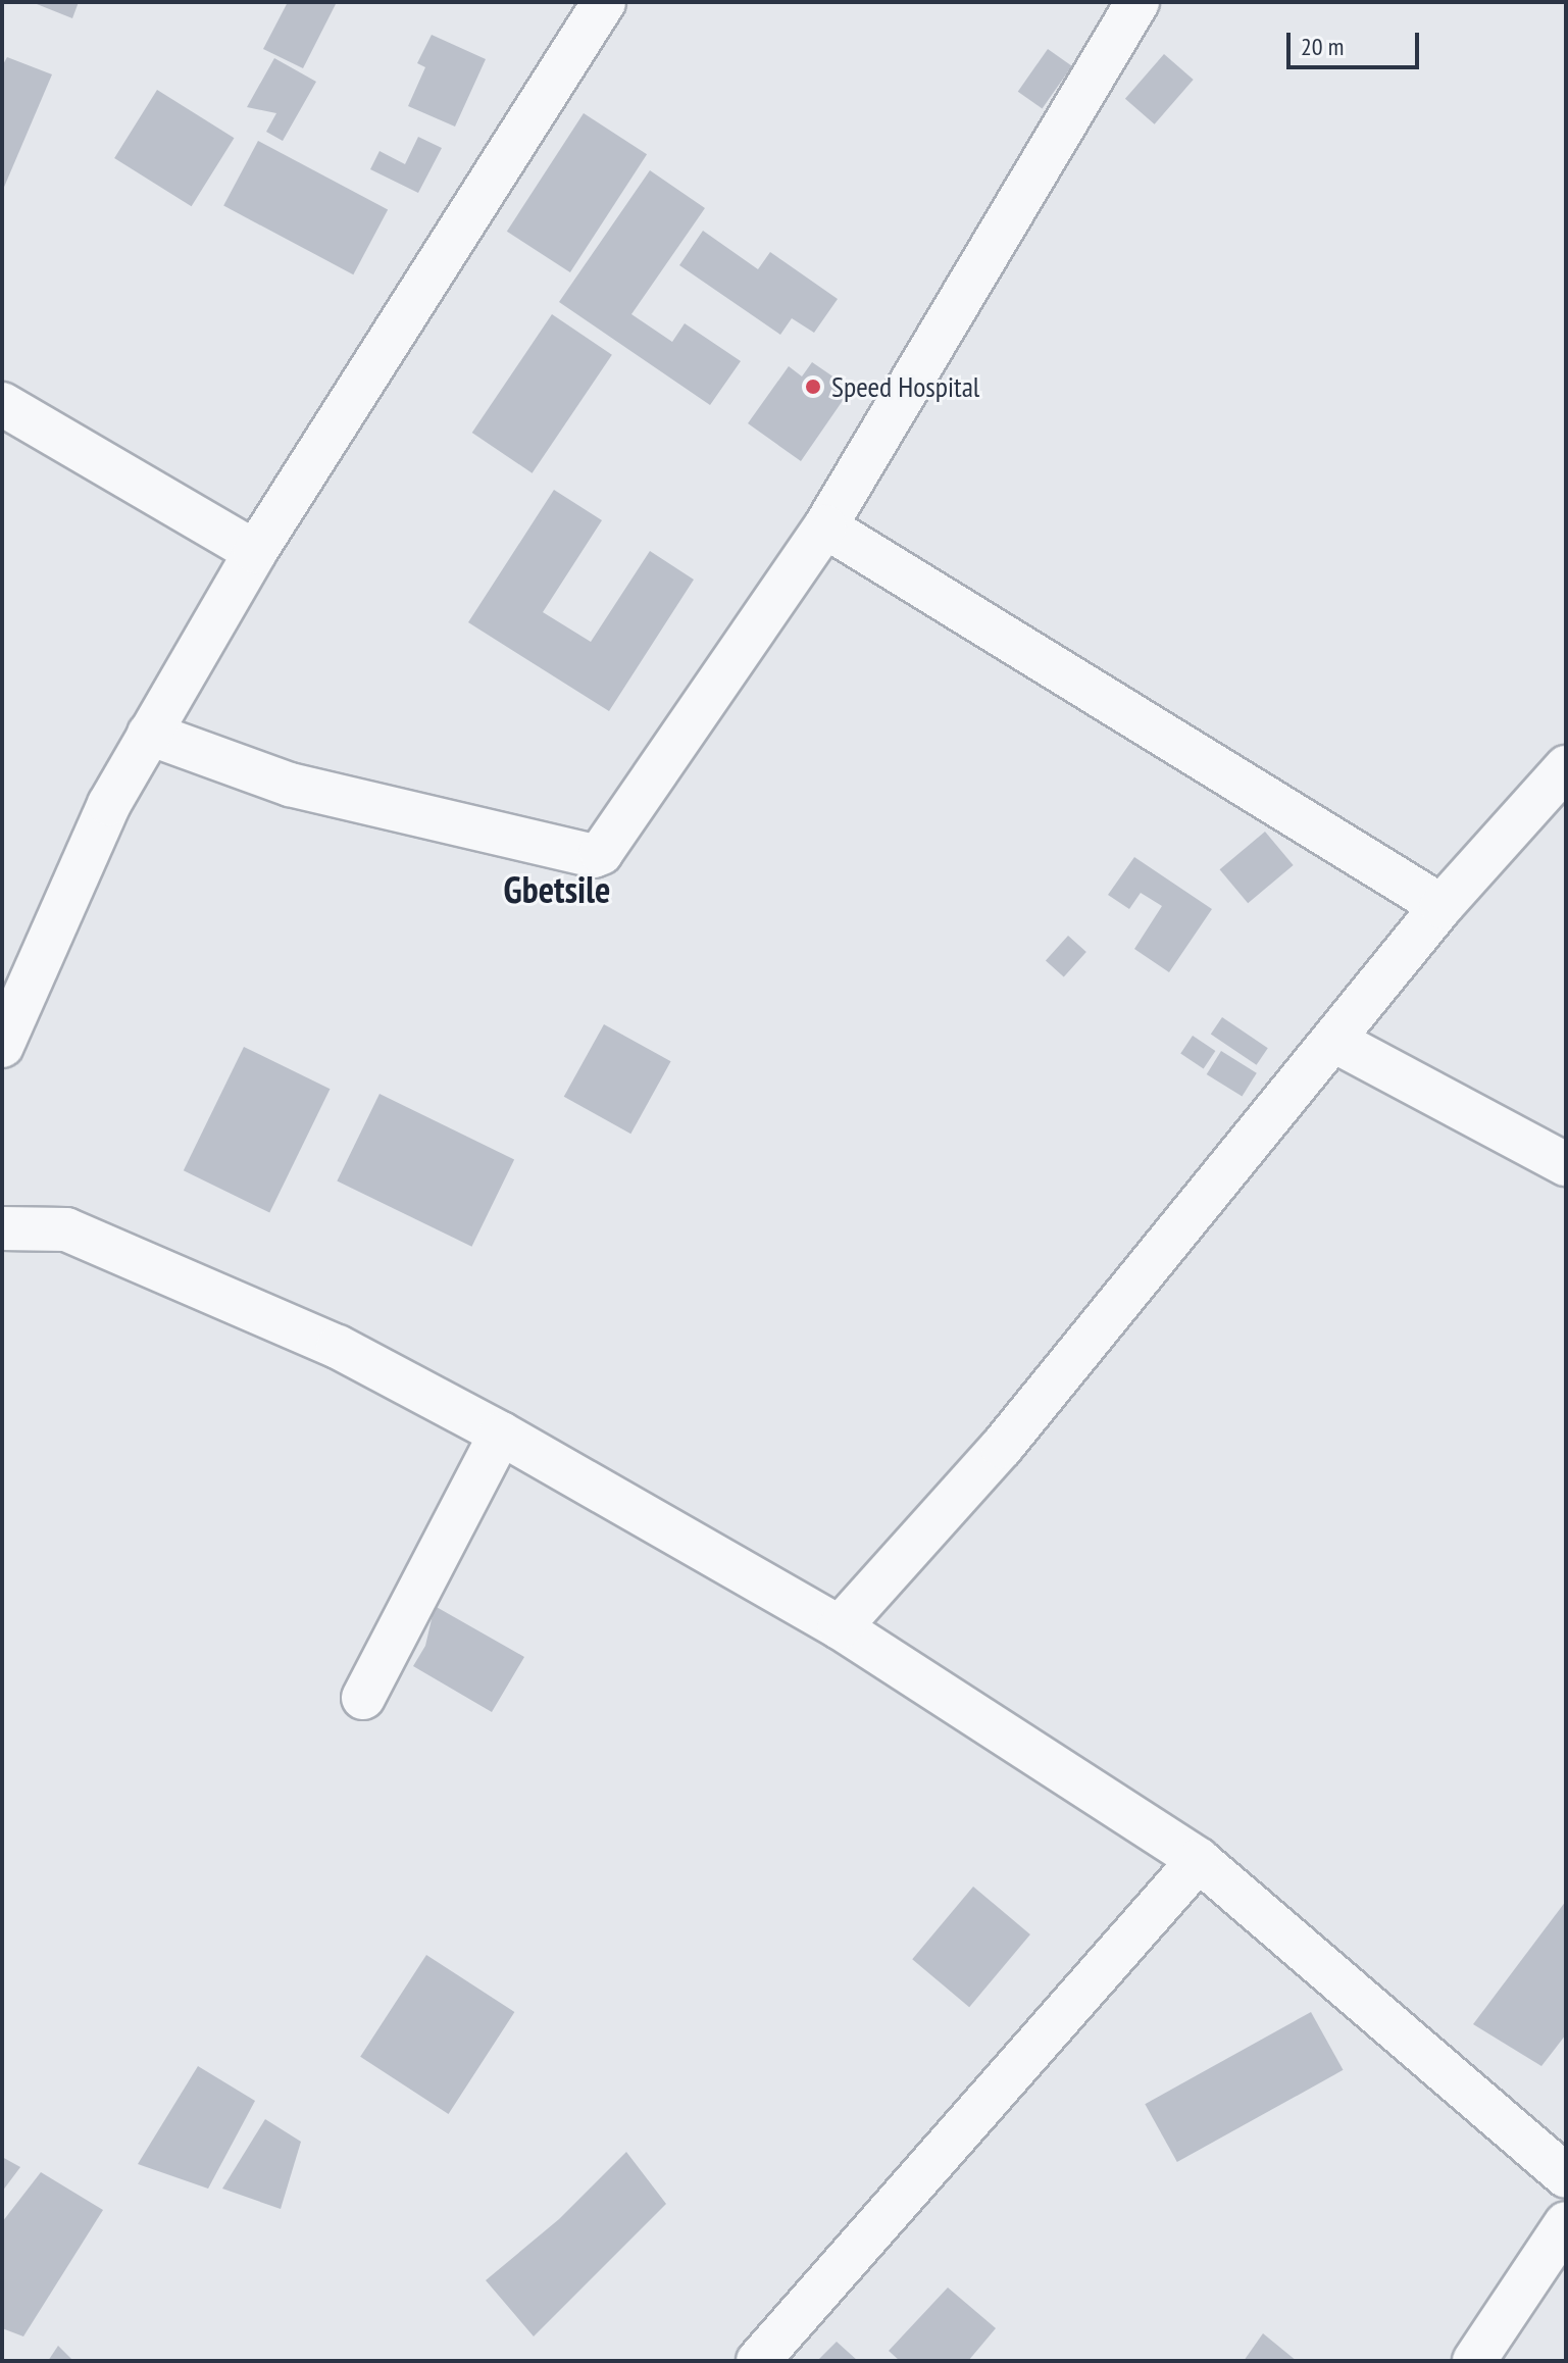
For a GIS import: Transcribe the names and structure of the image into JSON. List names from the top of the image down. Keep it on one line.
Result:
{"districts":["Gbetsile"],"places":["Speed Hospital"],"scale_bar":"20 m"}
